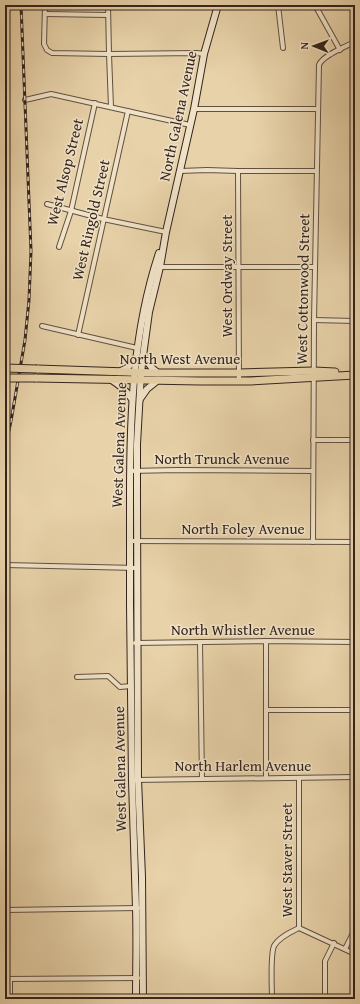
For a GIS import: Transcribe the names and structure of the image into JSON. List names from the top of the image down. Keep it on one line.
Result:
{"streets":{"main road":["North Galena Avenue","North West Avenue","West Galena Avenue"],"street":["West Alsop Street","West Ringold Street","West Ordway Street","West Cottonwood Street","North Trunck Avenue","North Foley Avenue","North Whistler Avenue","North Harlem Avenue","West Staver Street"]},"crossings":[["North Galena Avenue","West Galena Avenue"],["West Ordway Street","North West Avenue"],["West Cottonwood Street","North West Avenue"],["West Cottonwood Street","North Trunck Avenue"],["West Cottonwood Street","North Foley Avenue"],["North West Avenue","West Galena Avenue"],["West Galena Avenue","North Trunck Avenue"],["West Galena Avenue","North Foley Avenue"],["West Galena Avenue","North Whistler Avenue"],["West Galena Avenue","North Harlem Avenue"],["North Harlem Avenue","West Staver Street"]],"north":"left"}
